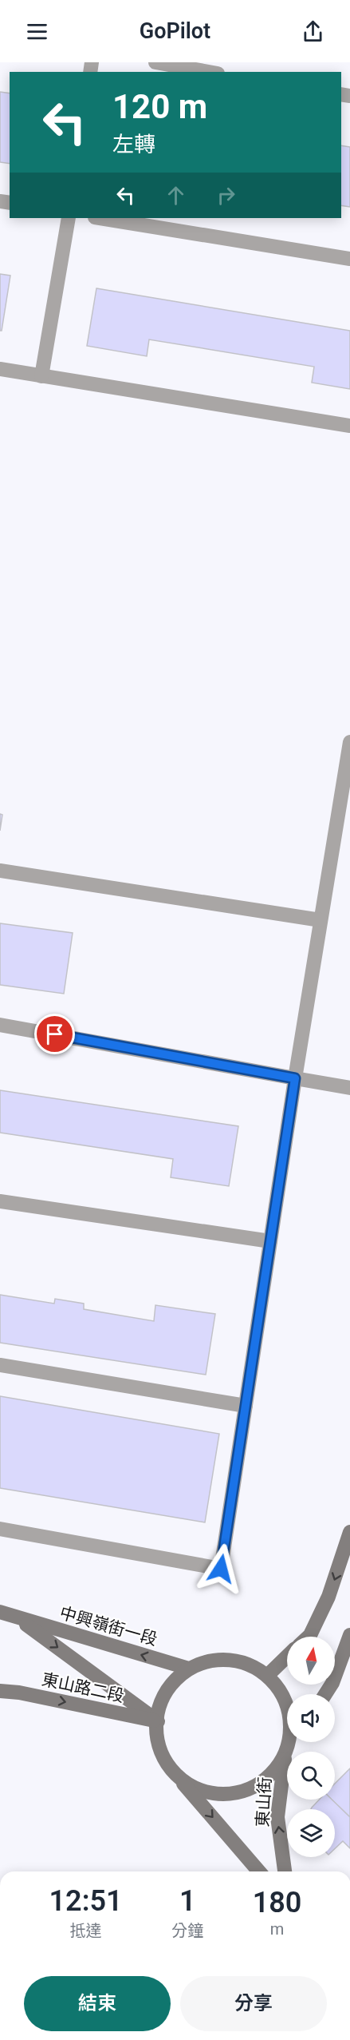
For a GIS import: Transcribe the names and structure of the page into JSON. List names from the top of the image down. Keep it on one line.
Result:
{"streets":{"main road":["中興嶺街一段","東山路二段","東山街"]},"crossings":[["中興嶺街一段","東山路二段"],["中興嶺街一段","東山街"],["東山路二段","東山街"]],"one_way":["東山路二段"],"north":"top","page":{"header":"GoPilot","turn":["120 m","左轉"],"eta":["12:51","抵達","1","分鐘","180","m"],"buttons":["結束","分享"]}}
